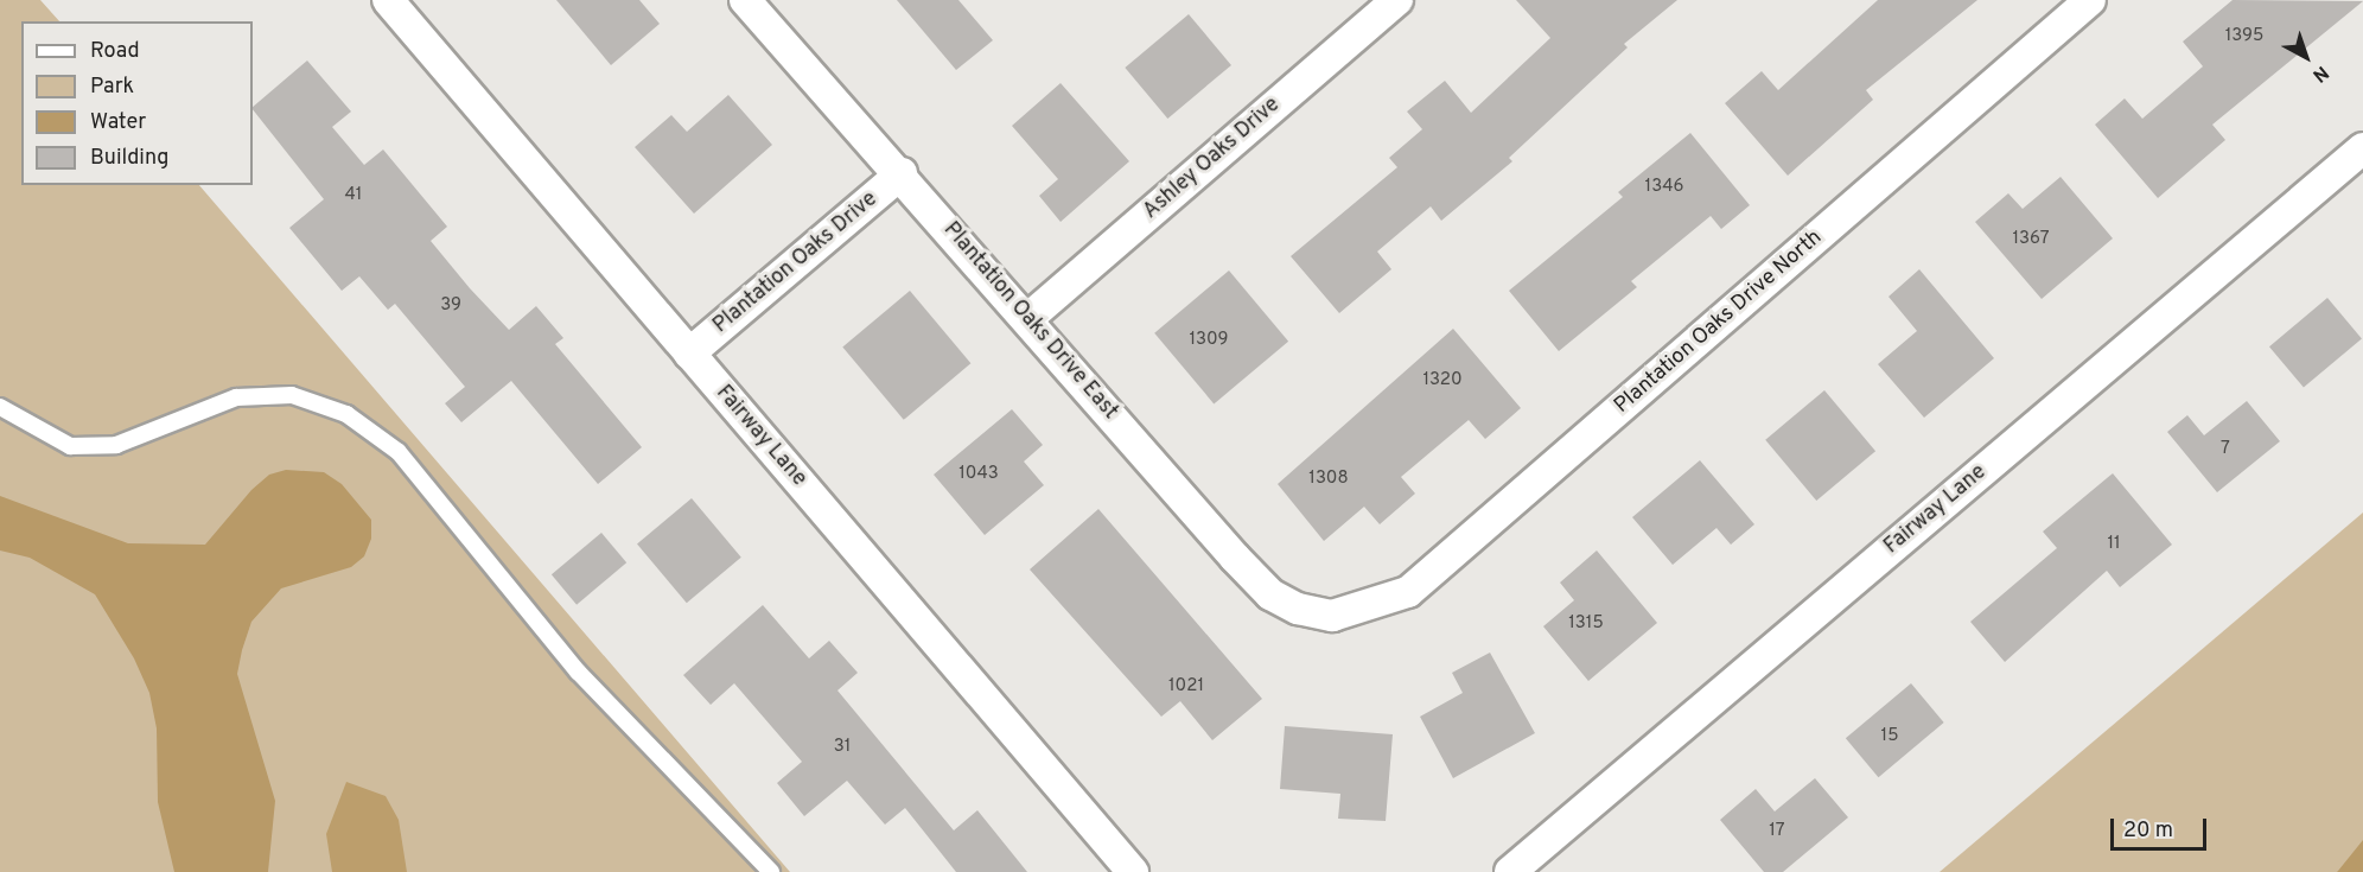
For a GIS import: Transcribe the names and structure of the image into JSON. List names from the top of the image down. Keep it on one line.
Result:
{"streets":{"street":["Ashley Oaks Drive","Plantation Oaks Drive","Plantation Oaks Drive East","Plantation Oaks Drive North","Fairway Lane"]},"crossings":[["Ashley Oaks Drive","Plantation Oaks Drive East"],["Plantation Oaks Drive","Plantation Oaks Drive East"],["Plantation Oaks Drive","Fairway Lane"],["Plantation Oaks Drive East","Plantation Oaks Drive North"]],"house_numbers":["1395","1346","41","1367","39","1309","1320","7","1043","1308","11","1315","1021","15","31","17"],"legend":["Road","Park","Water","Building"],"scale_bar":"20 m","north":"bottom right"}
